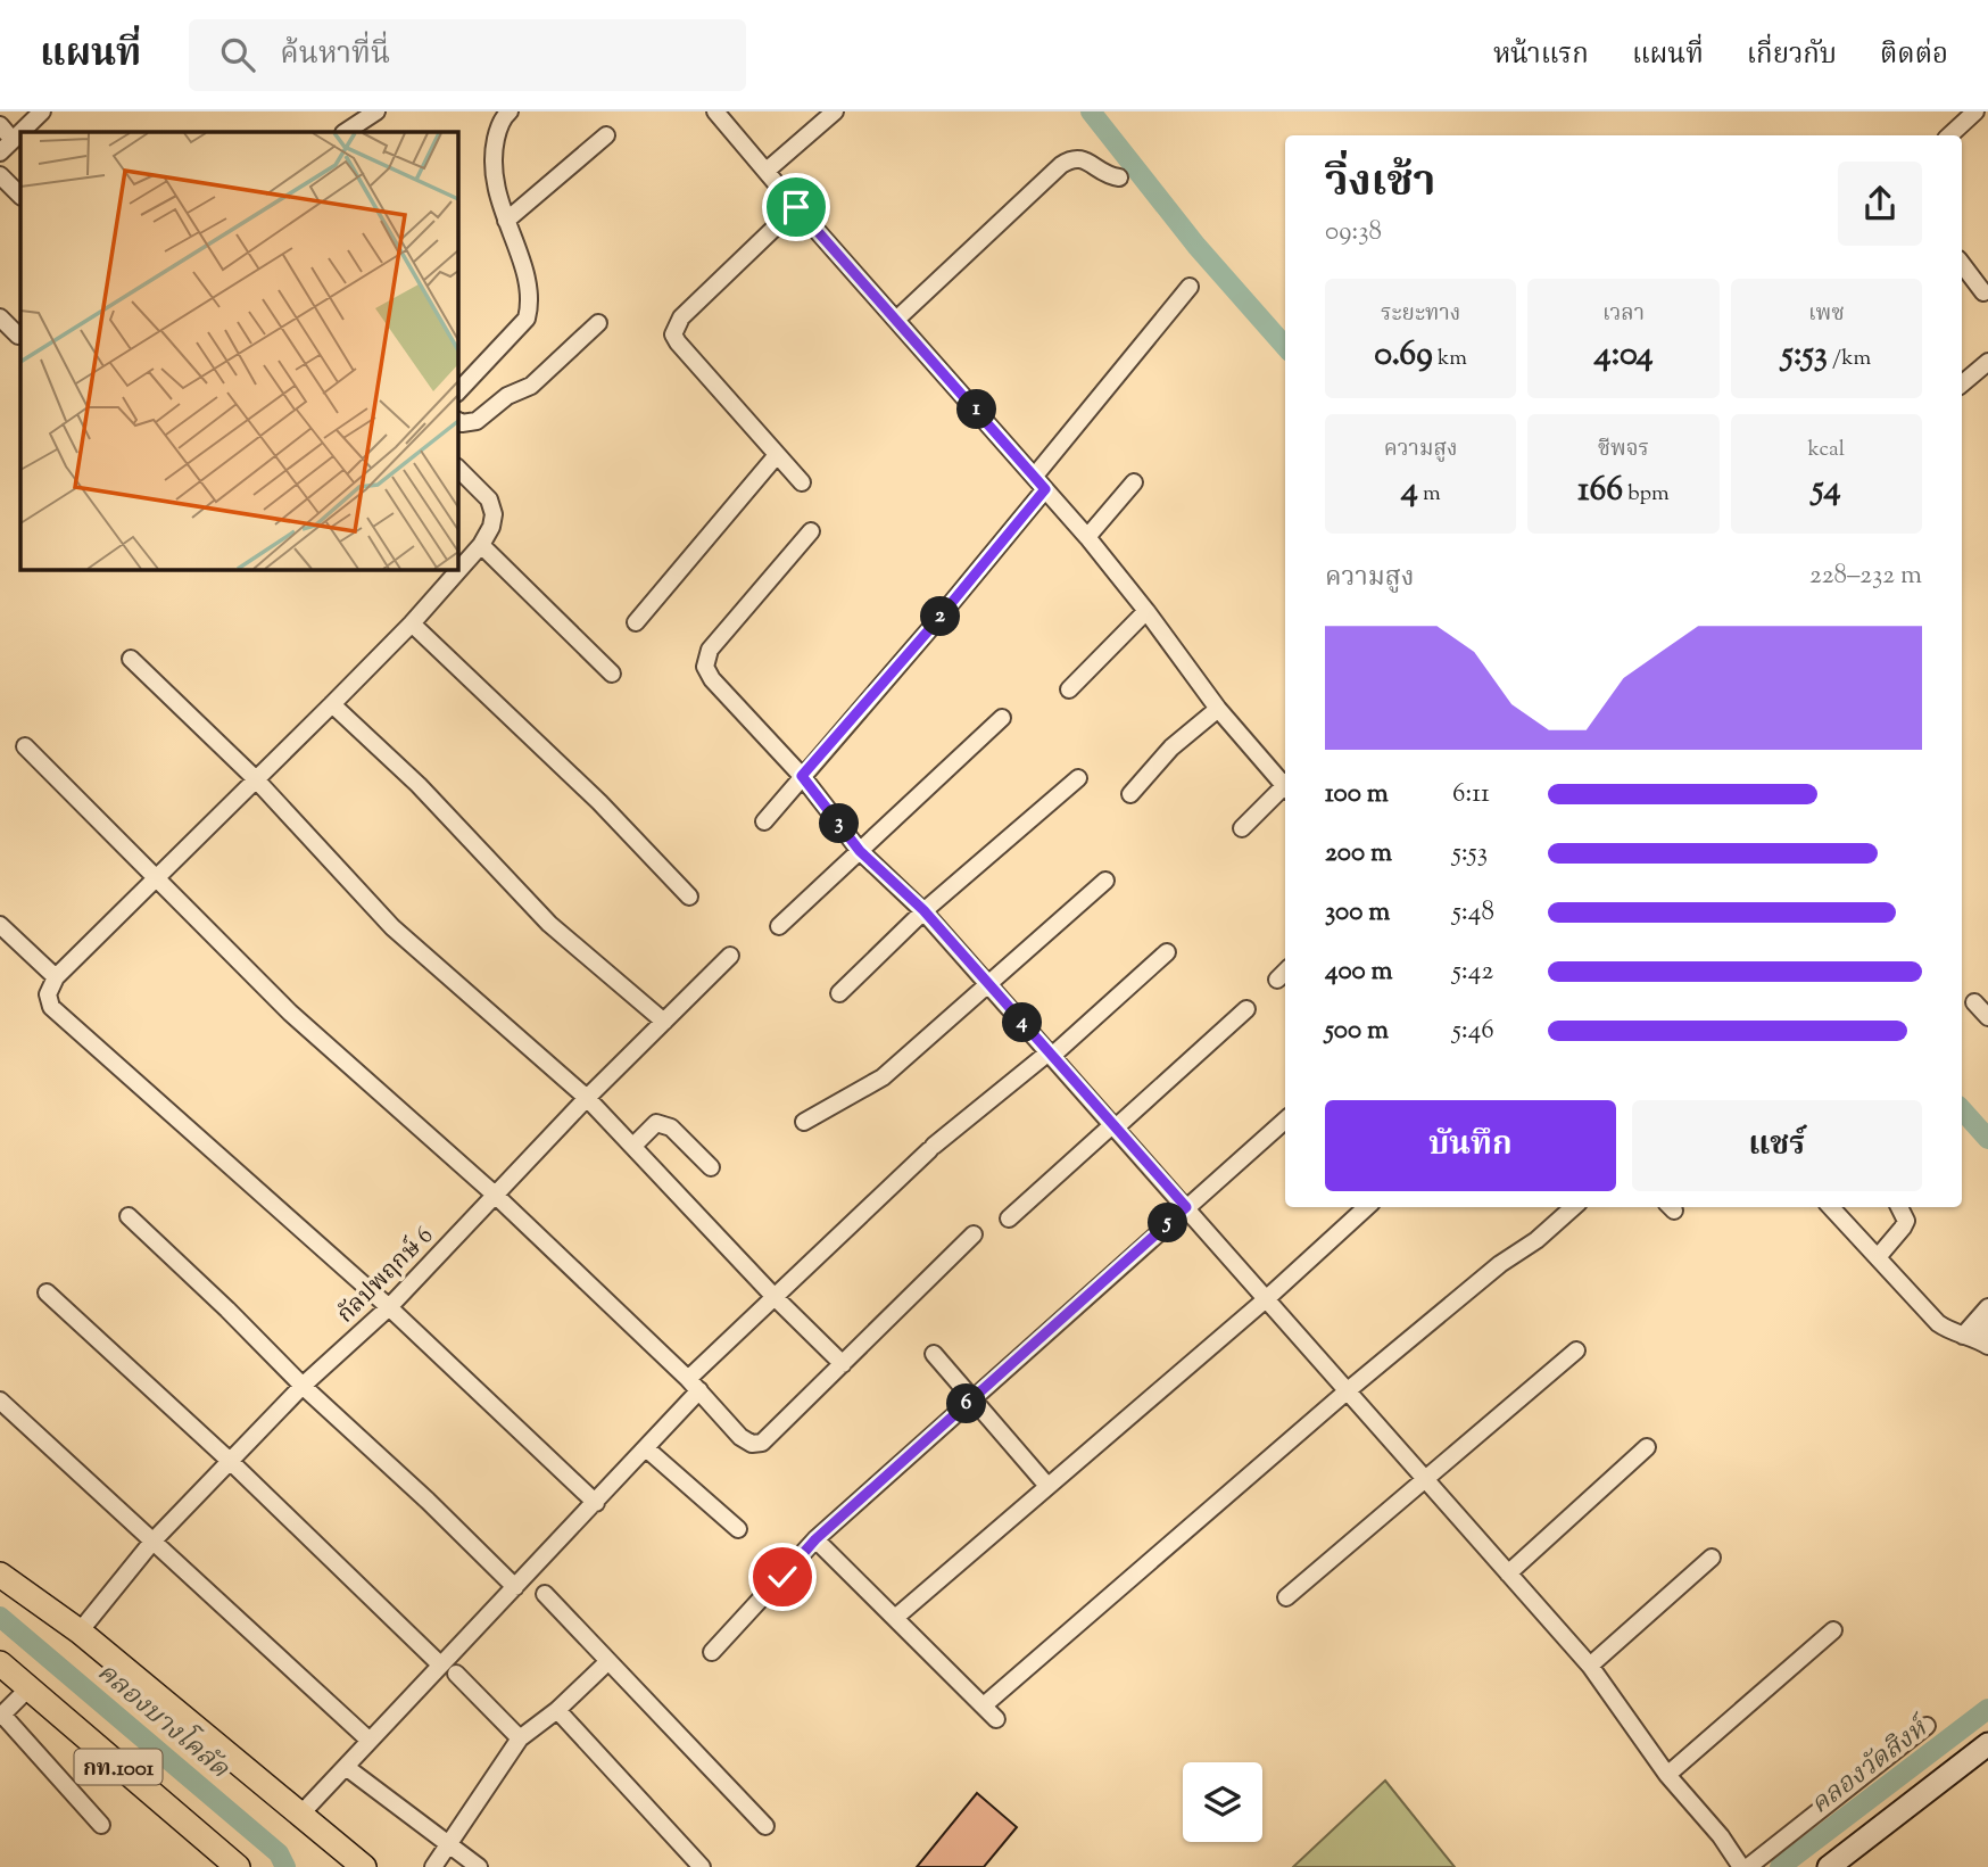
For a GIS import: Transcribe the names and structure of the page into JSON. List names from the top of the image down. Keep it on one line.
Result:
{"streets":{"main road":["กท.1001"],"street":["กัลปพฤกษ์ 6"]},"water":["คลองบางโคลัด","คลองวัดสิงห์"],"page":{"header":"แผนที่","search":"ค้นหาที่นี่","nav":["หน้าแรก","แผนที่","เกี่ยวกับ","ติดต่อ"],"heading":["วิ่งเช้า","09:38"],"stats":[["ระยะทาง","0.69 km"],["เวลา","4:04"],["เพซ","5:53 /km"],["ความสูง","4 m"],["ชีพจร","166 bpm"],["kcal","54"]],"pins":["1","2","3","4","5","6"],"chart":["ความสูง","228–232 m"],"list":[{"name":"100 m","note":"6:11"},{"name":"200 m","note":"5:53"},{"name":"300 m","note":"5:48"},{"name":"400 m","note":"5:42"},{"name":"500 m","note":"5:46"}],"buttons":["บันทึก","แชร์"]}}
